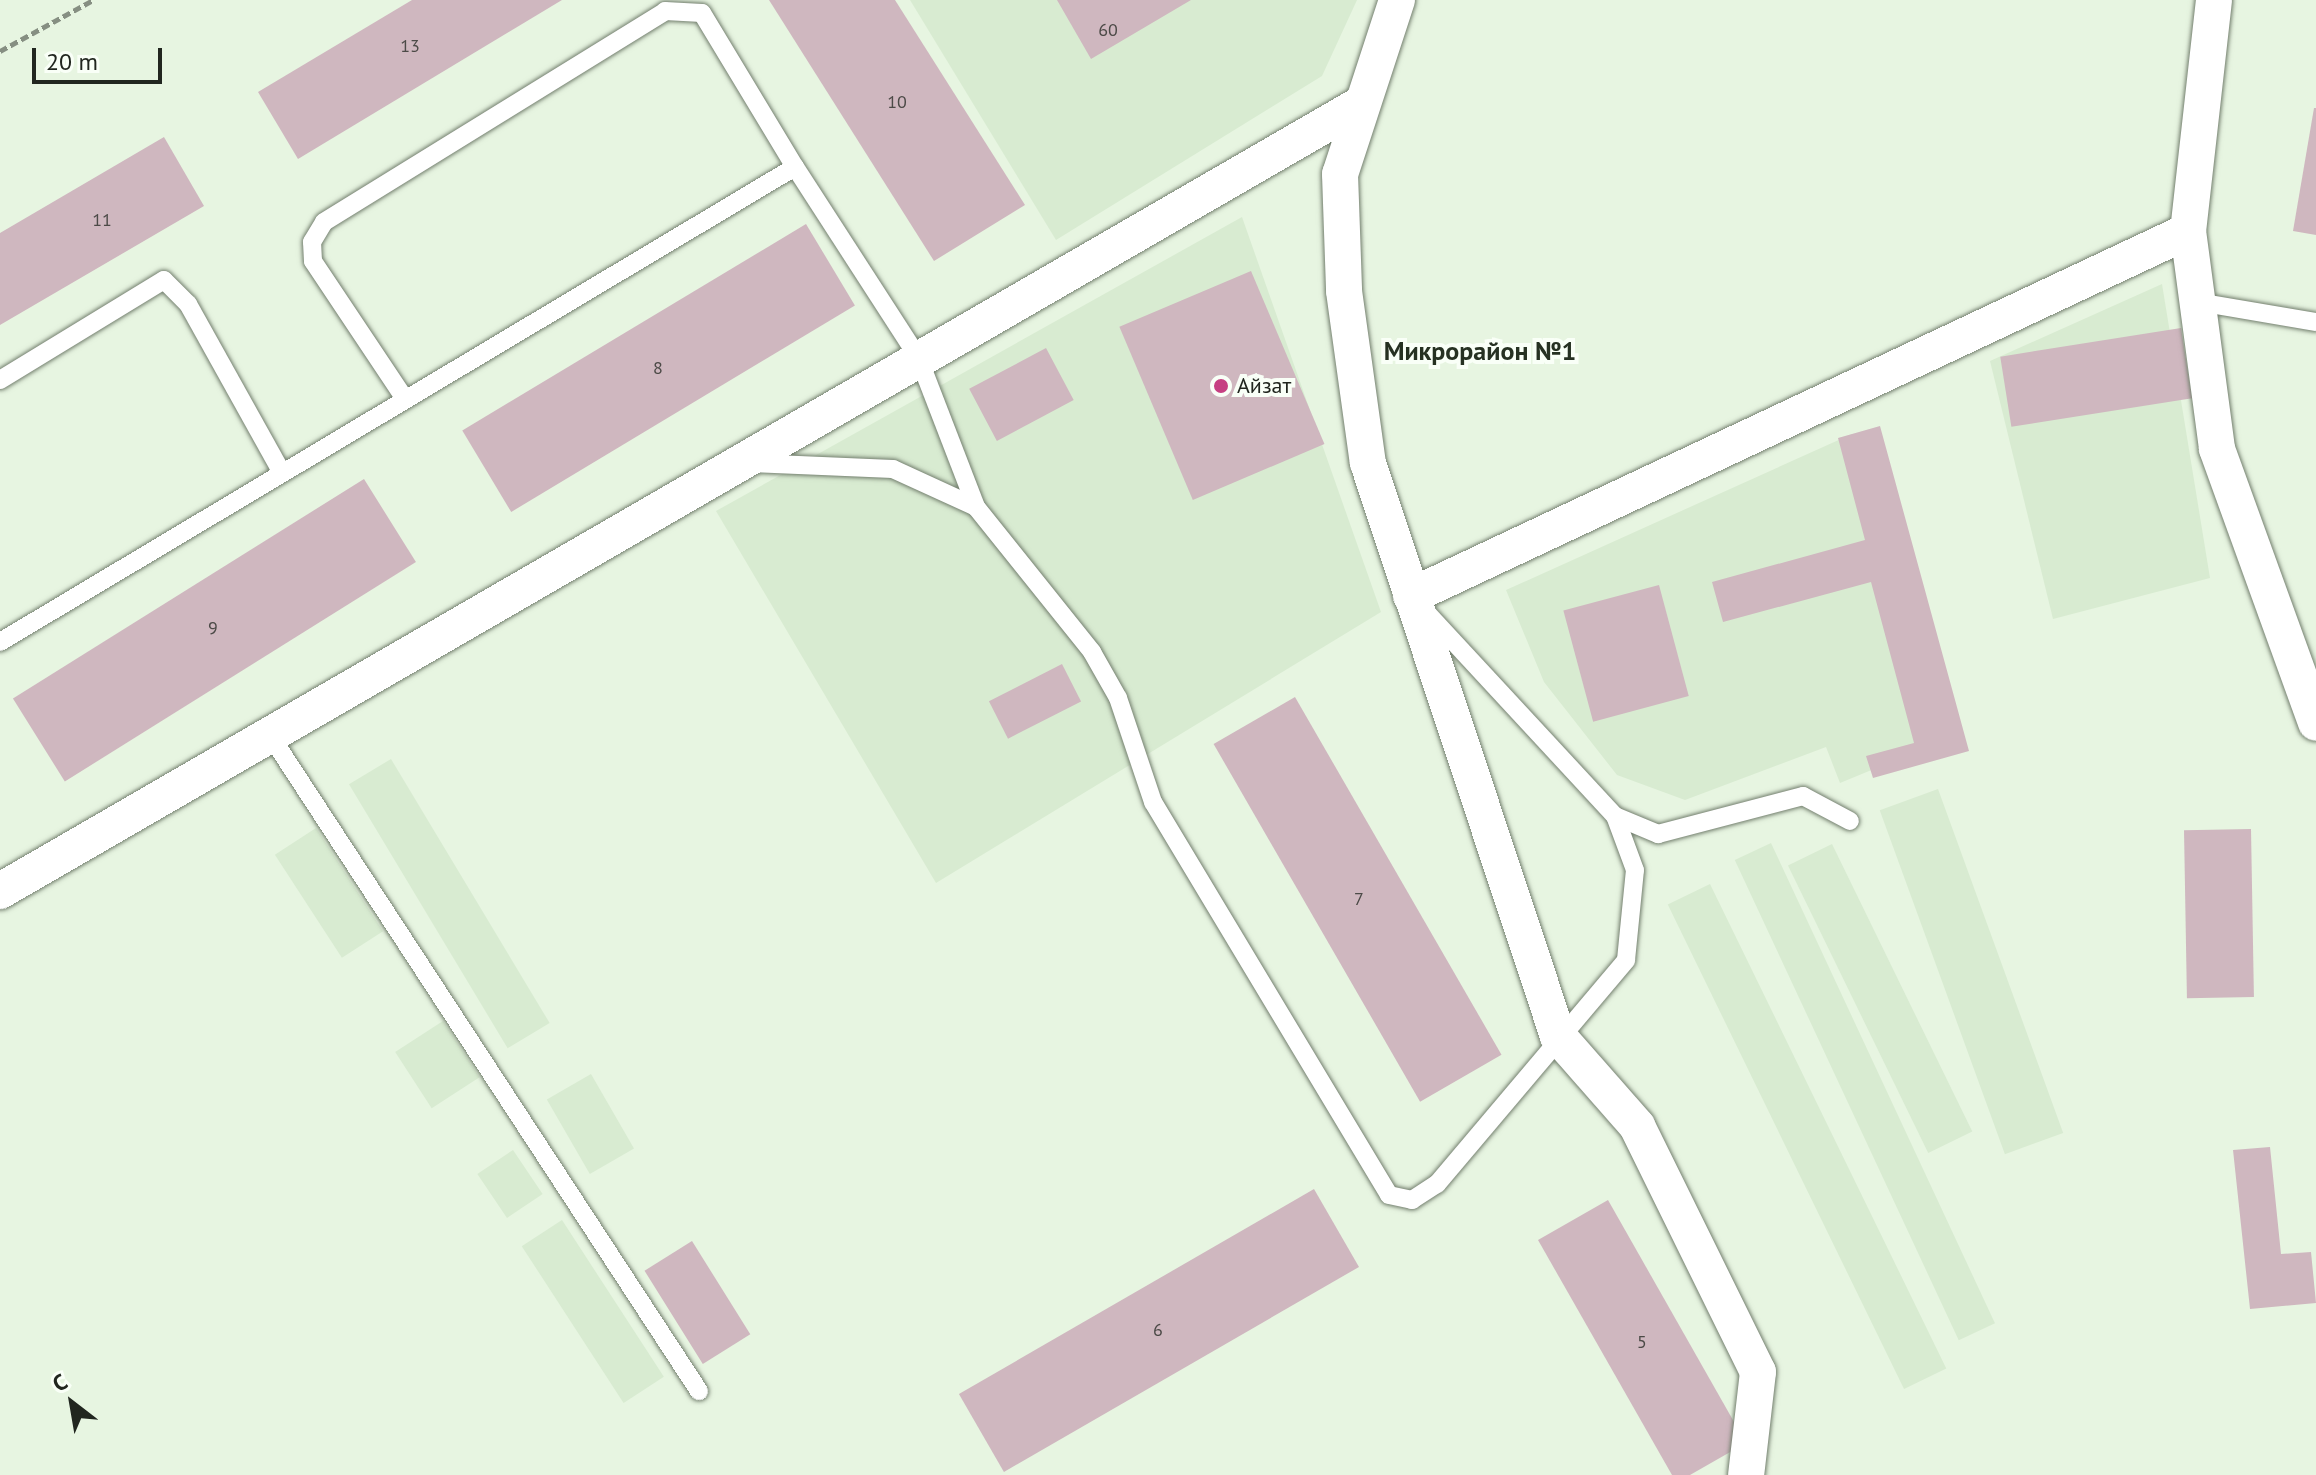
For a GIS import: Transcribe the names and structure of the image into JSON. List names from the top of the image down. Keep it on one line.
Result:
{"districts":["Микрорайон №1"],"places":["Айзат"],"house_numbers":["60","13","10","11","8","9","7","6","5"],"scale_bar":"20 m","north":"top left"}
